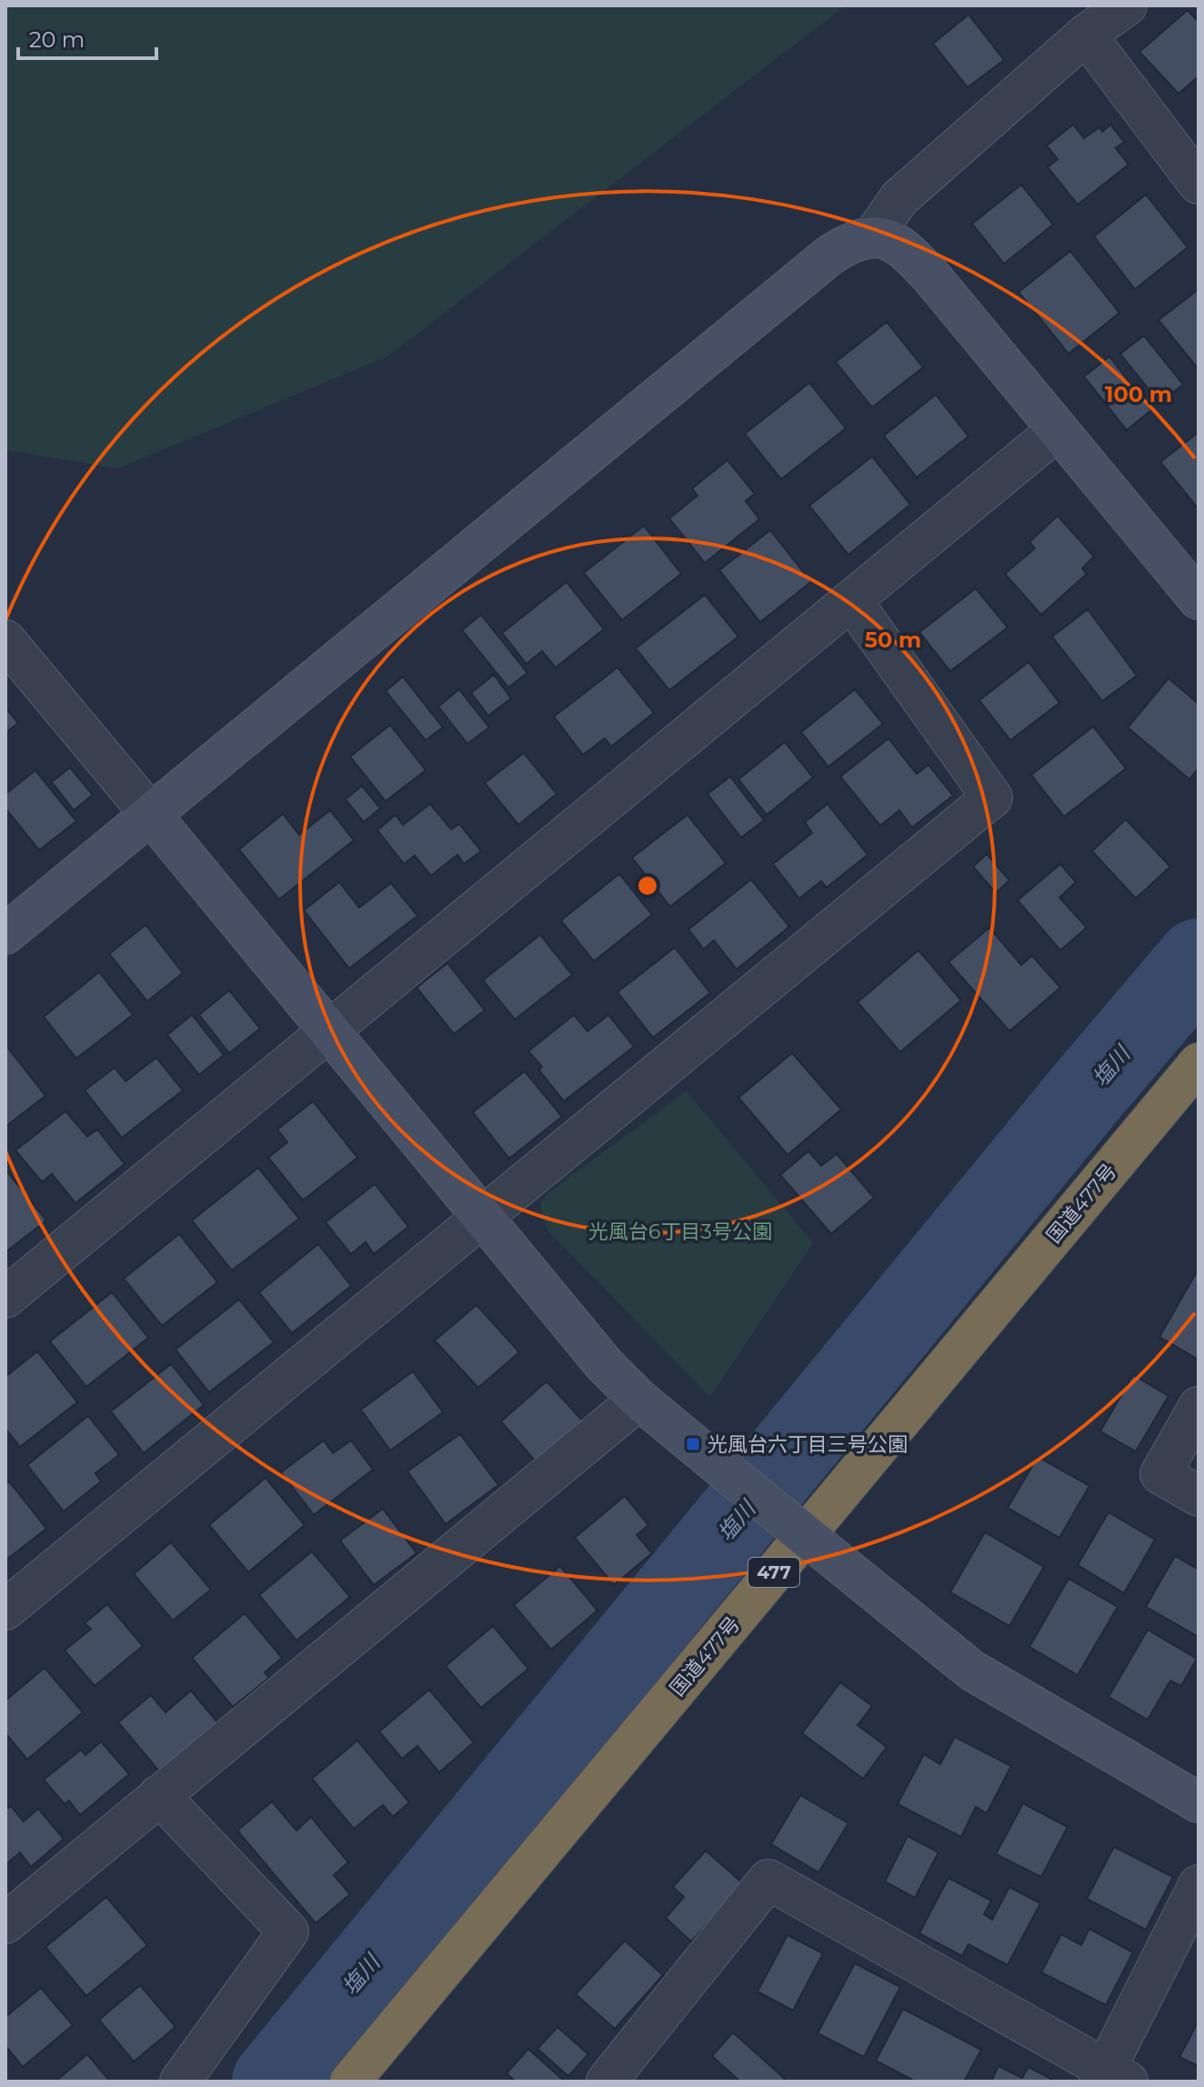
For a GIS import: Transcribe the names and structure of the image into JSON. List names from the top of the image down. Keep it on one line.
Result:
{"streets":{"highway":["国道477号","477"]},"water":["塩川"],"parks":["光風台6丁目3号公園"],"places":{"transit":["光風台六丁目三号公園"]},"scale_bar":"20 m","rings":["100 m","50 m"]}
